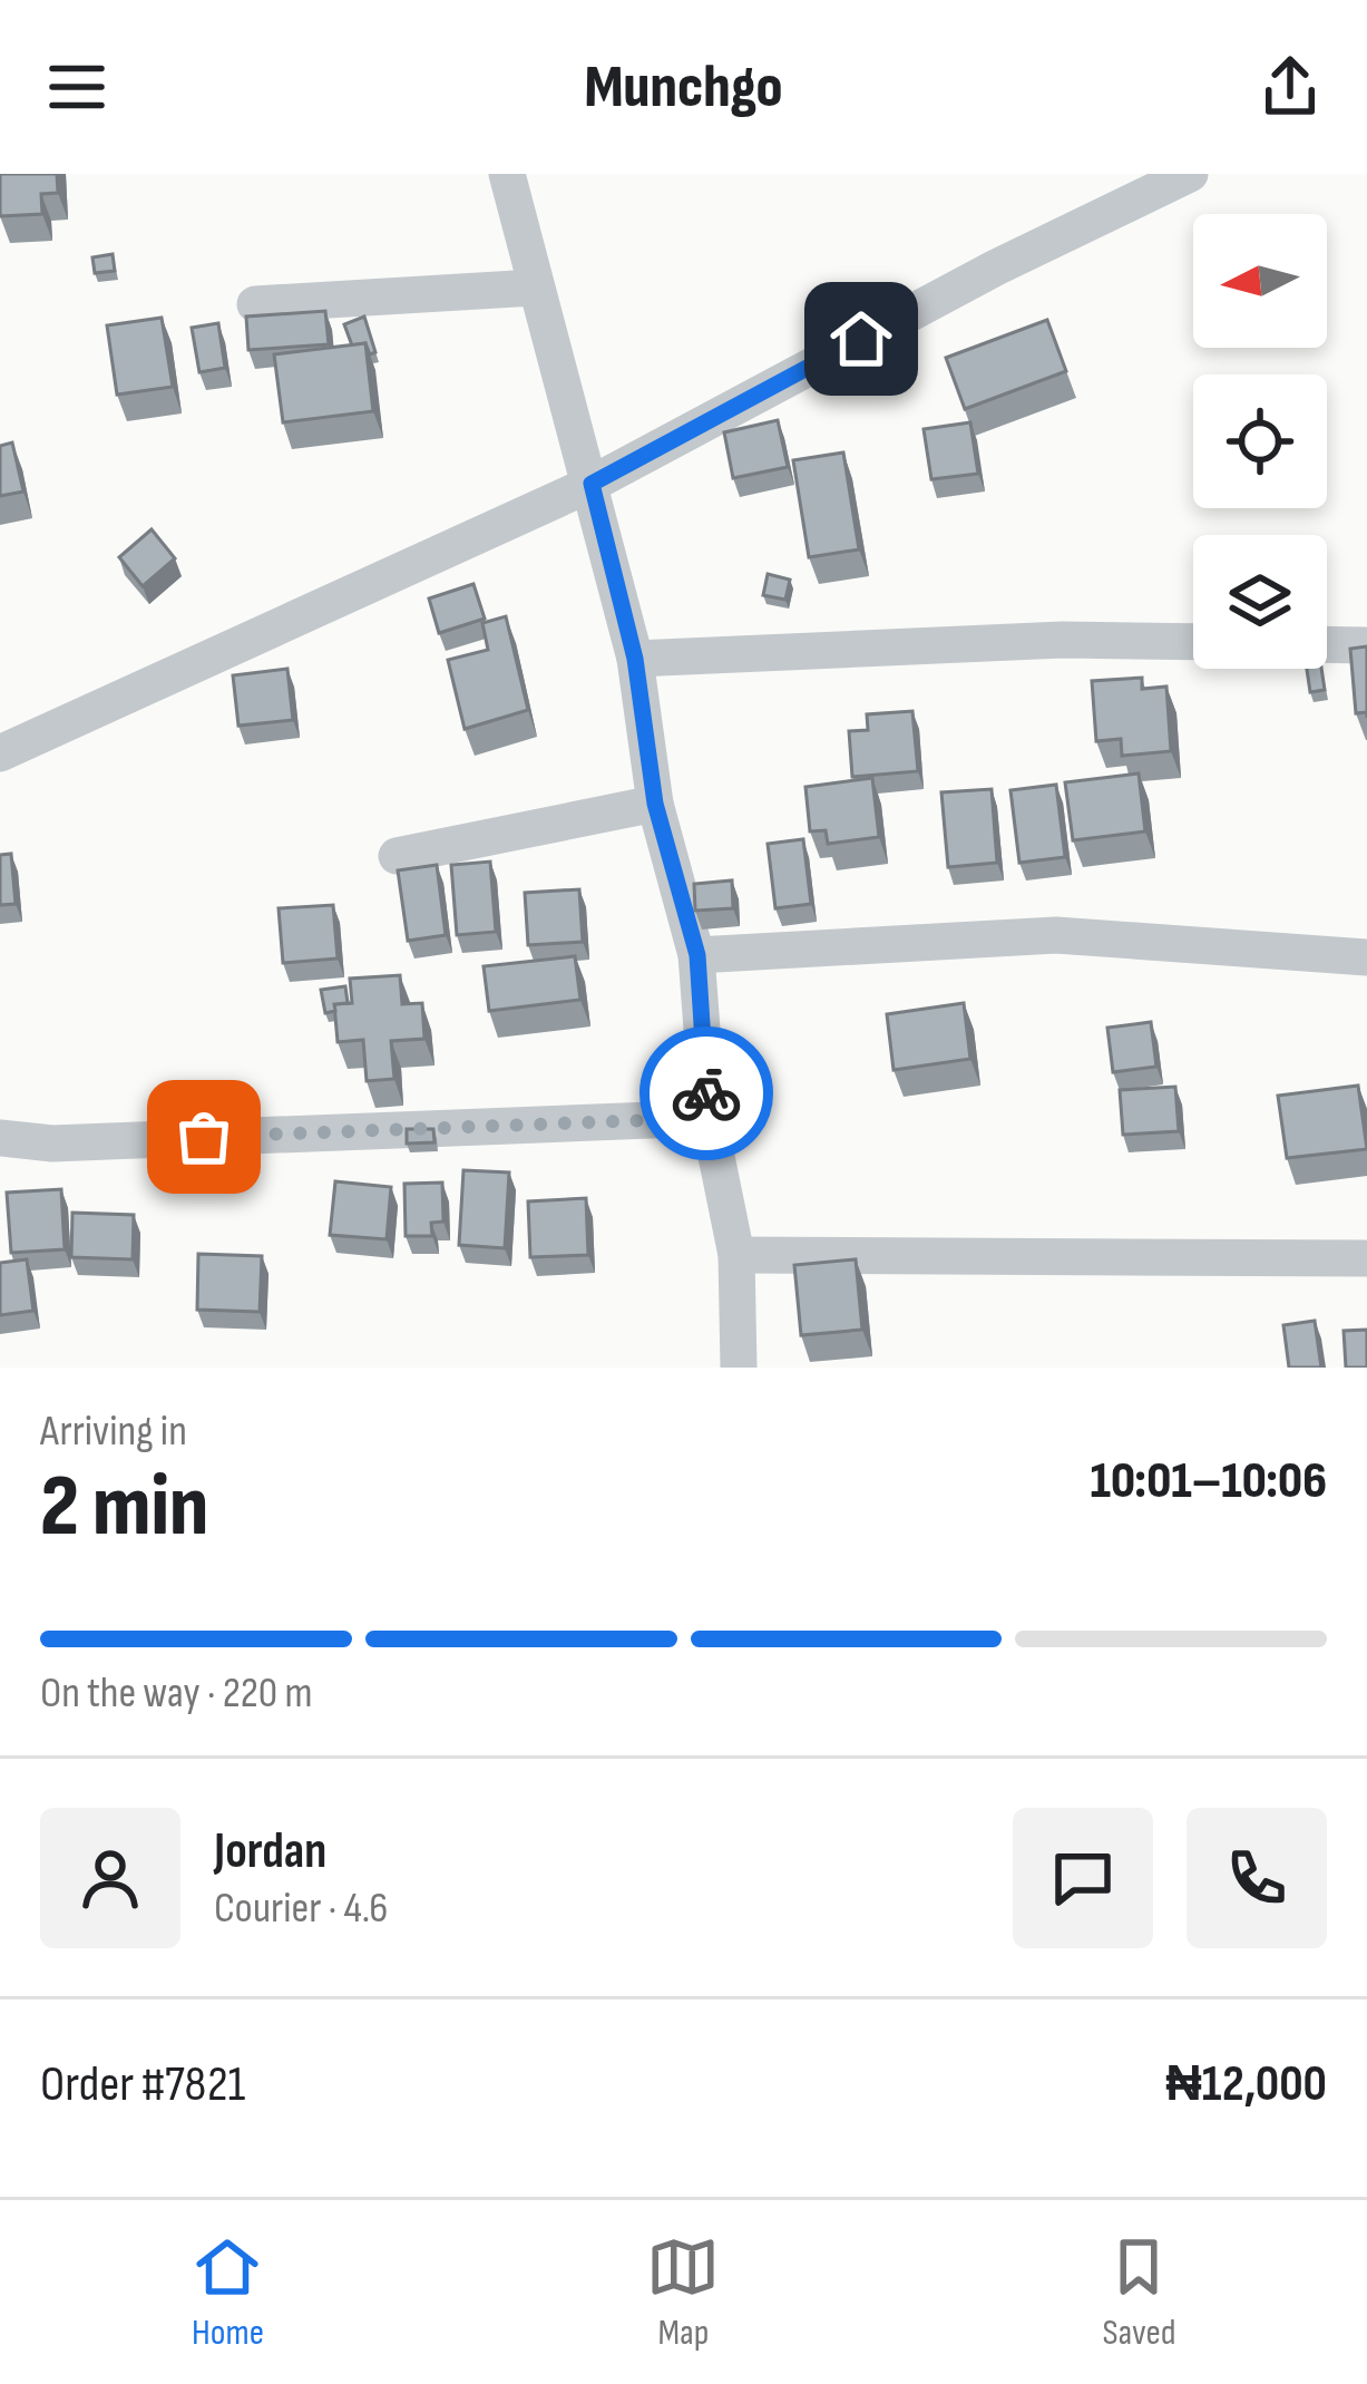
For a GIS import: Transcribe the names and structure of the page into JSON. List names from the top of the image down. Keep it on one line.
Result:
{"north":"left","page":{"header":"Munchgo","heading":["2 min","Arriving in","10:01–10:06"],"panel":["Jordan","Courier · 4.6","Order #7821","₦12,000"],"bar":"On the way · 220 m","tabs":["Home","Map","Saved"]}}
